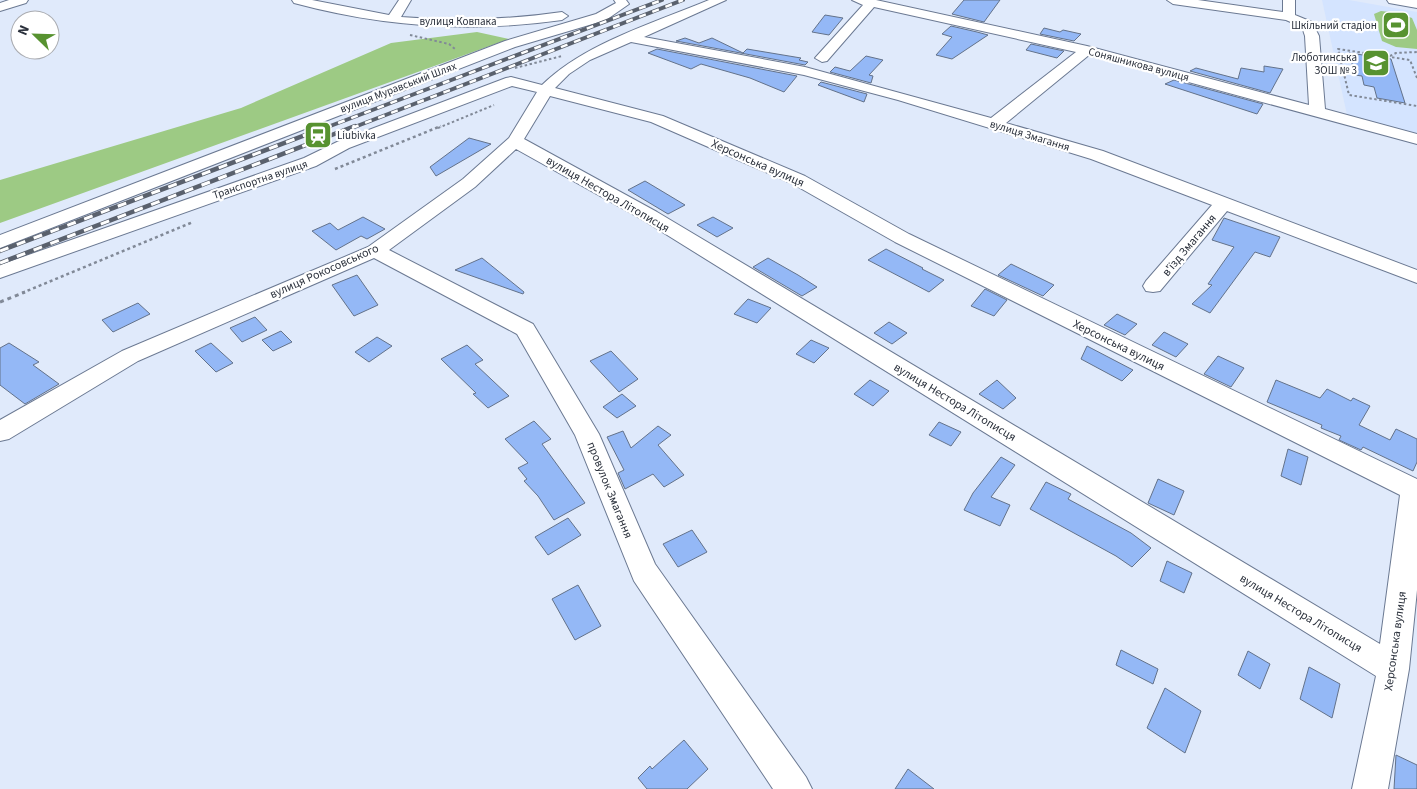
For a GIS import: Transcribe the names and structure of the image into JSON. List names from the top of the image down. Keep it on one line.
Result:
{"streets":{"street":["вулиця Ковпака","Соняшникова вулиця","вулиця Муравський Шлях","вулиця Змагання","Херсонська вулиця","Транспортна вулиця","вулиця Нестора Літописця","в'їзд Змагання","вулиця Рокосовського","провулок Змагання"]},"crossings":[["вулиця Ковпака","вулиця Муравський Шлях"],["вулиця Змагання","в'їзд Змагання"],["вулиця Змагання","вулиця Рокосовського"],["Херсонська вулиця","Транспортна вулиця"],["Херсонська вулиця","вулиця Нестора Літописця"],["Херсонська вулиця","вулиця Рокосовського"],["Транспортна вулиця","вулиця Рокосовського"],["вулиця Нестора Літописця","вулиця Рокосовського"],["вулиця Рокосовського","провулок Змагання"]],"places":{"sports":["Шкільний стадіон"],"school or university":["Люботинська ЗОШ № 3"],"station":["Liubivka"]},"north":"top left"}
